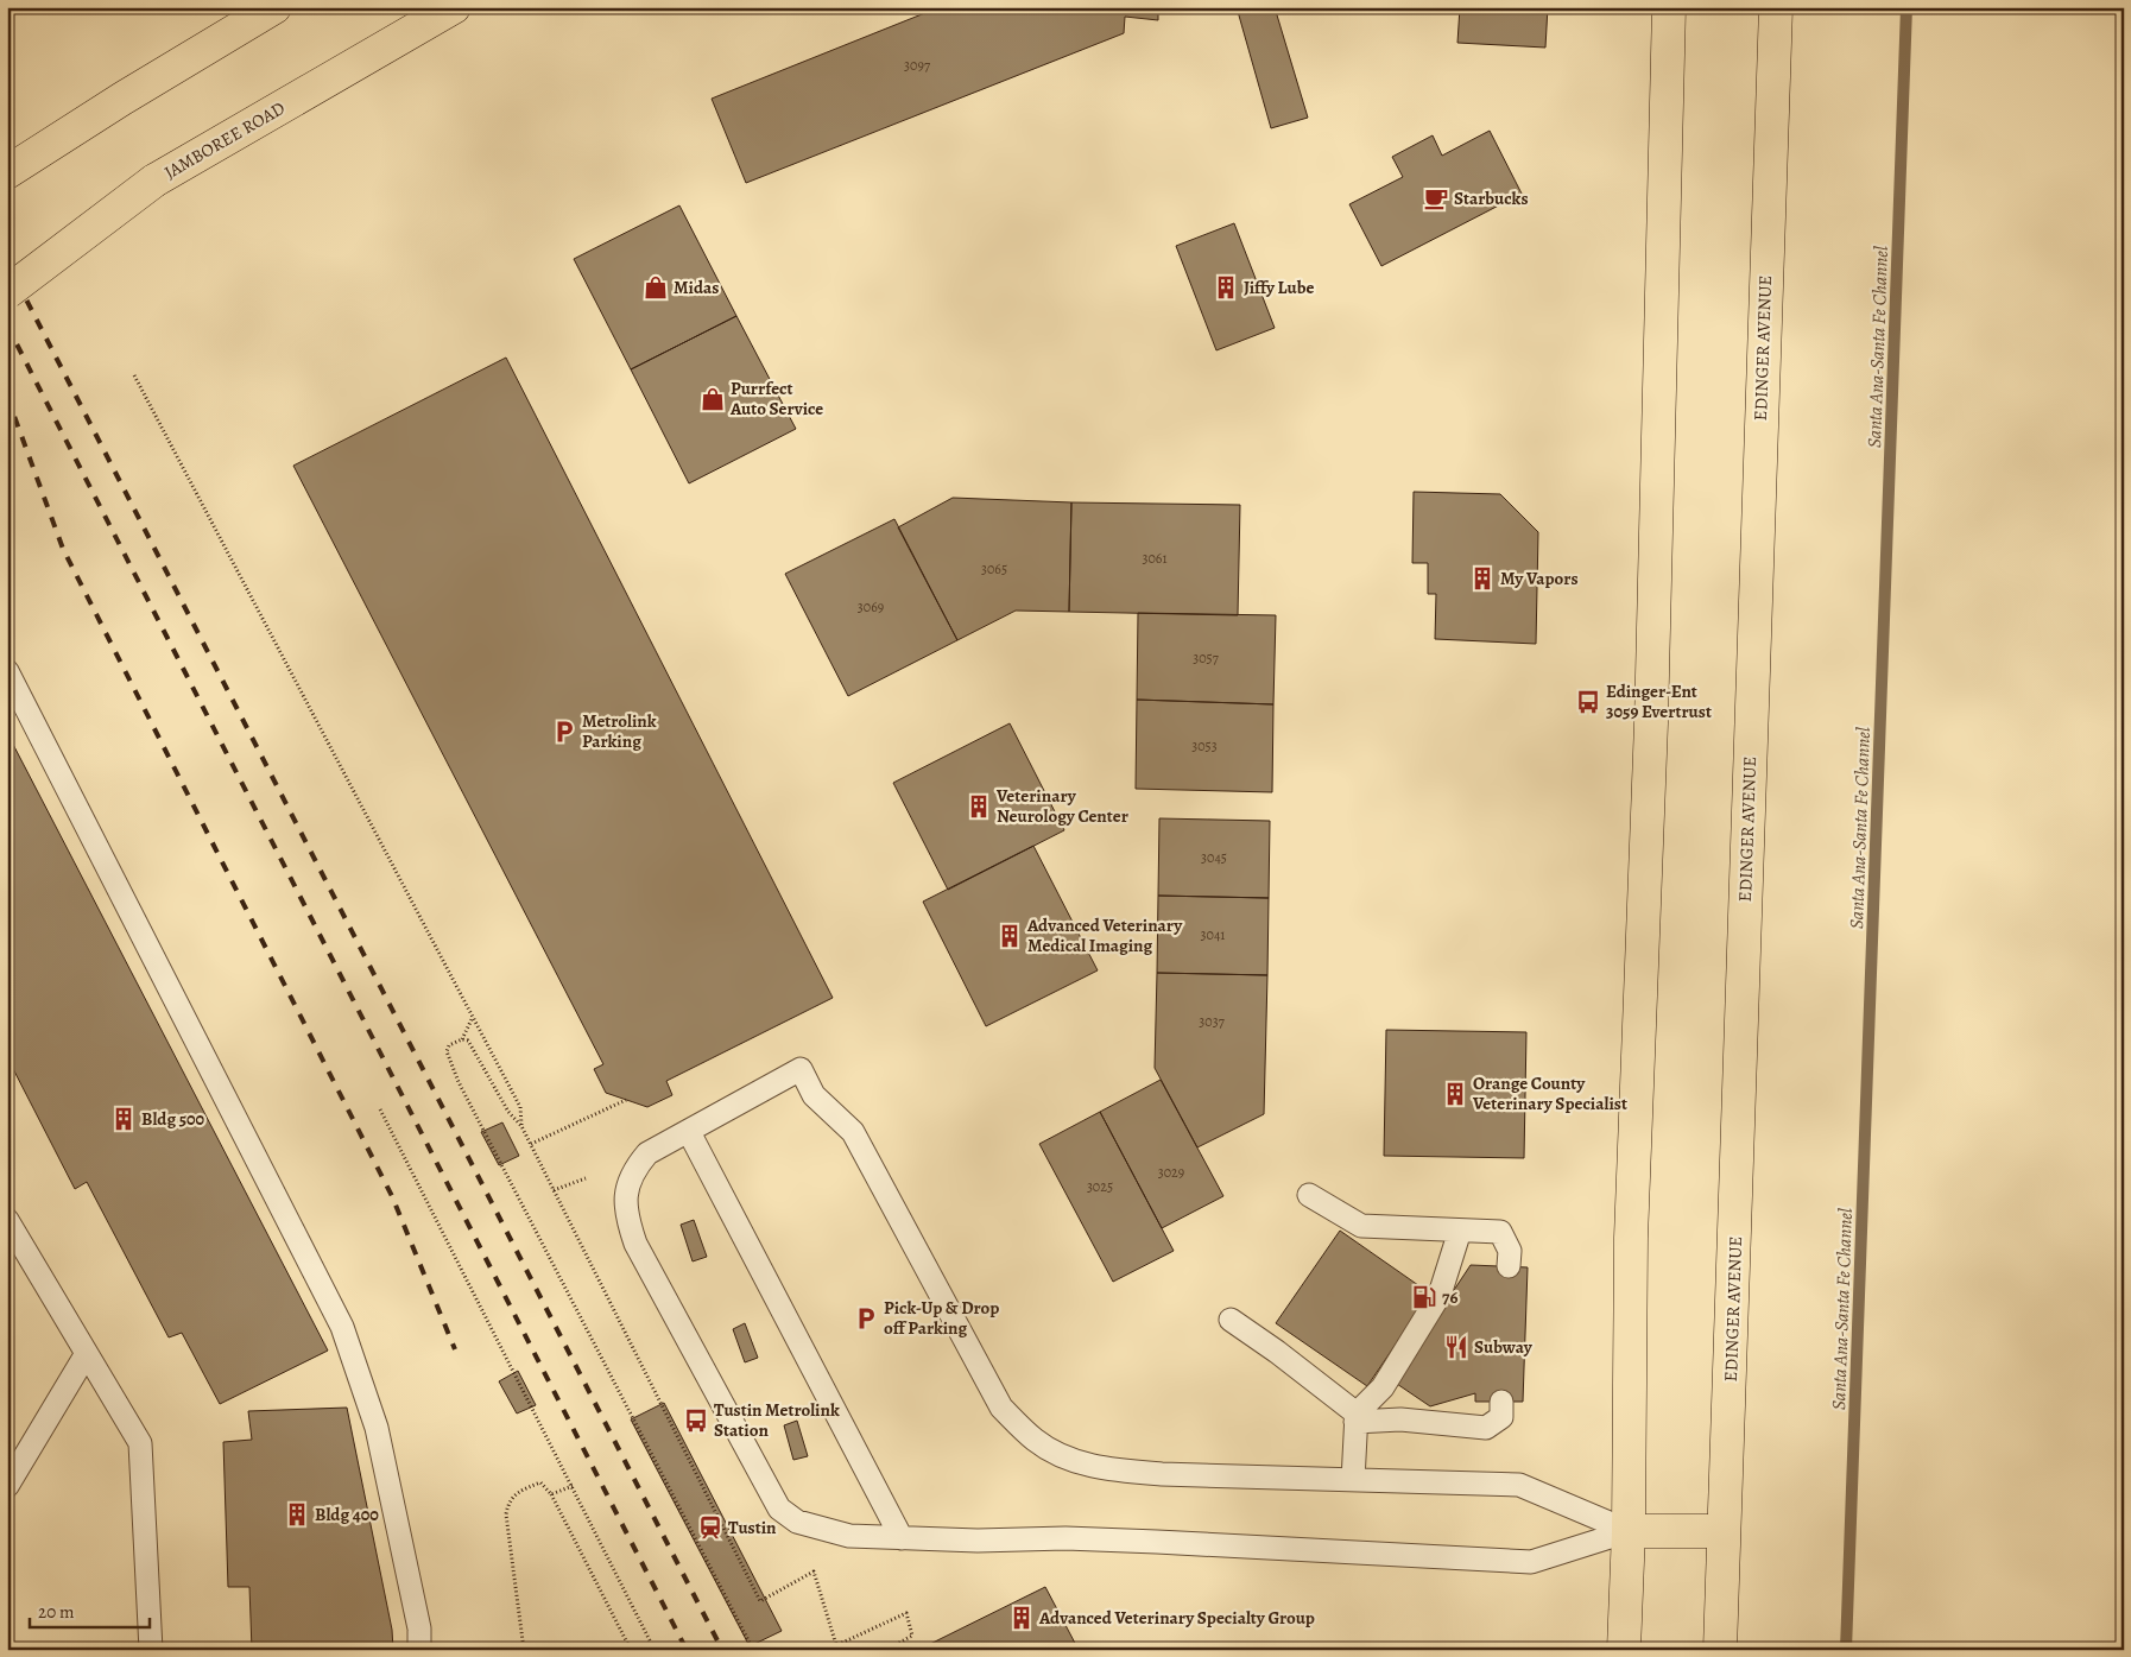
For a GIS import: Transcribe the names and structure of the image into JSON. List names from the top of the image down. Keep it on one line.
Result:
{"streets":{"main road":["JAMBOREE ROAD","EDINGER AVENUE"]},"water":["Santa Ana-Santa Fe Channel"],"places":{"cafe":["Starbucks"],"shop":["Midas","Purrfect Auto Service"],"building":["Jiffy Lube","My Vapors","Veterinary Neurology Center","Advanced Veterinary Medical Imaging","Orange County Veterinary Specialist","Bldg 500","Bldg 400","Advanced Veterinary Specialty Group"],"bus stop":["Edinger-Ent 3059 Evertrust","Tustin Metrolink Station"],"parking":["Metrolink Parking","Pick-Up & Drop off Parking"],"fuel station":["76"],"restaurant":["Subway"],"station":["Tustin"]},"house_numbers":["3097","3061","3065","3069","3057","3053","3045","3041","3037","3029","3025"],"scale_bar":"20 m"}
